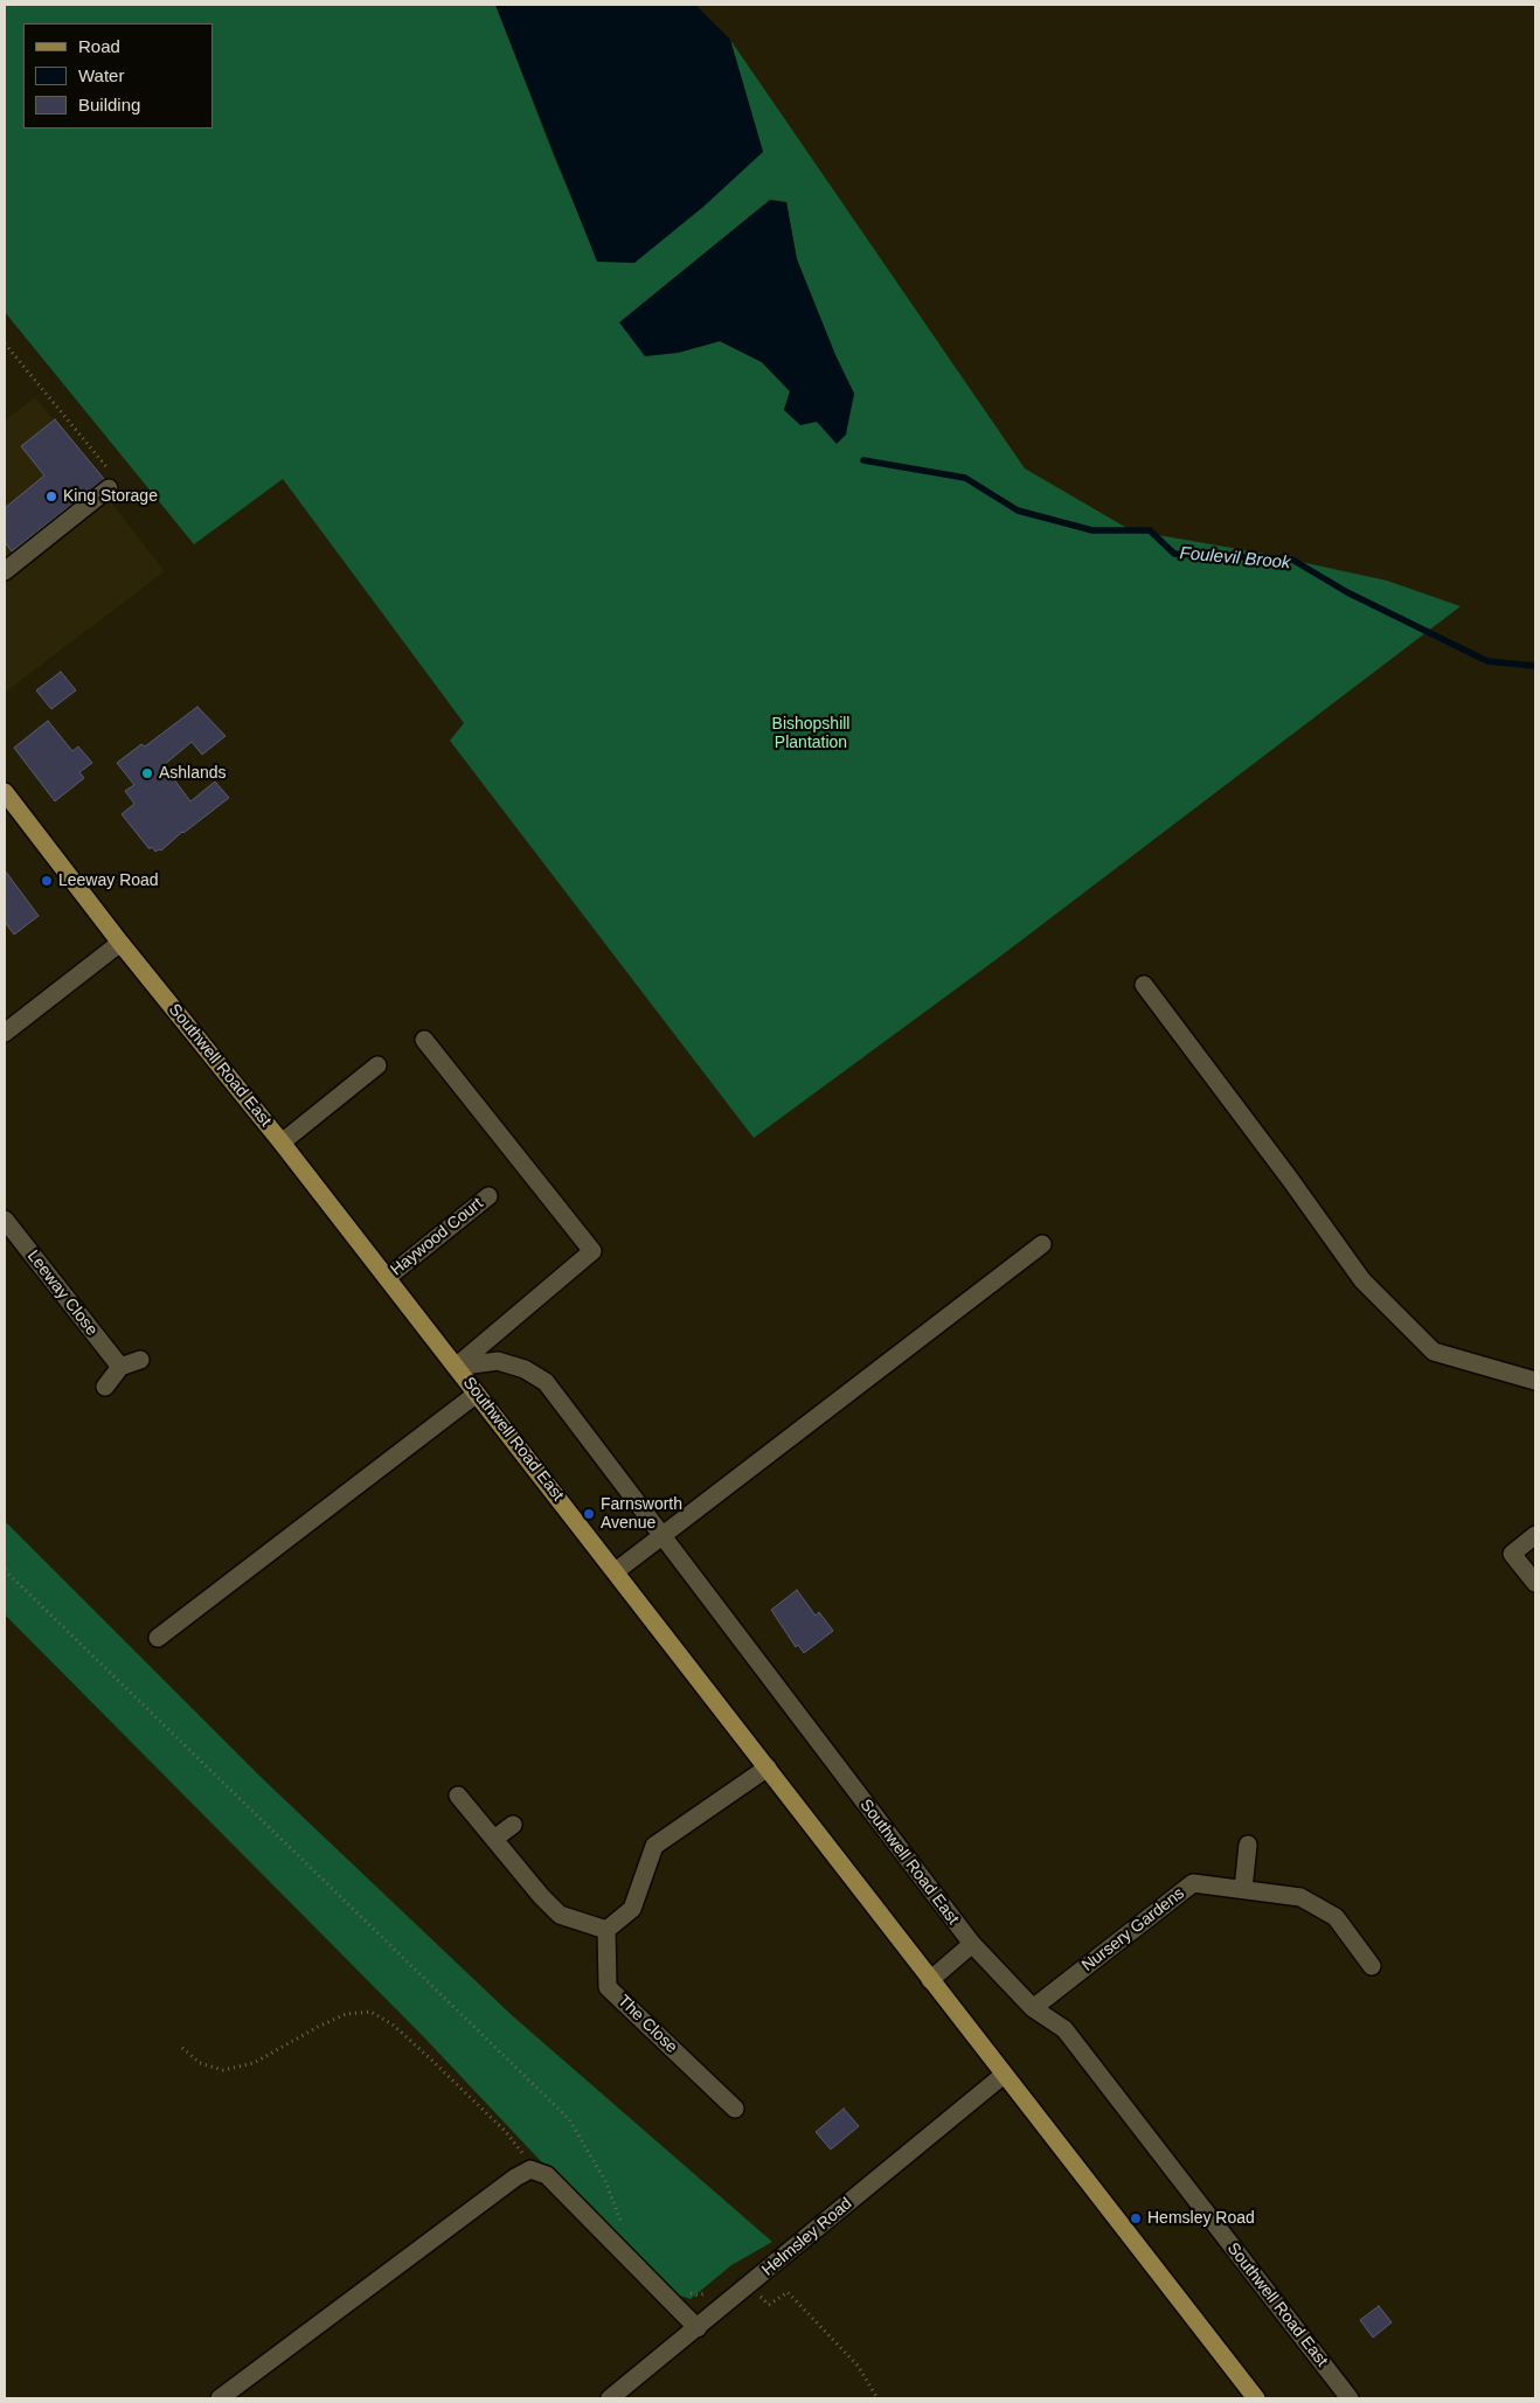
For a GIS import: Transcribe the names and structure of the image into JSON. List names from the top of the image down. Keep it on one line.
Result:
{"streets":{"main road":["Southwell Road East"],"street":["Haywood Court","Leeway Close","Nursery Gardens","The Close","Helmsley Road"]},"crossings":[["Southwell Road East","Haywood Court"],["Southwell Road East","Nursery Gardens"],["Southwell Road East","Helmsley Road"]],"water":["Foulevil Brook"],"parks":["Bishopshill Plantation"],"places":["King Storage","Ashlands","Leeway Road","Farnsworth Avenue","Hemsley Road"],"legend":["Road","Water","Building"]}
